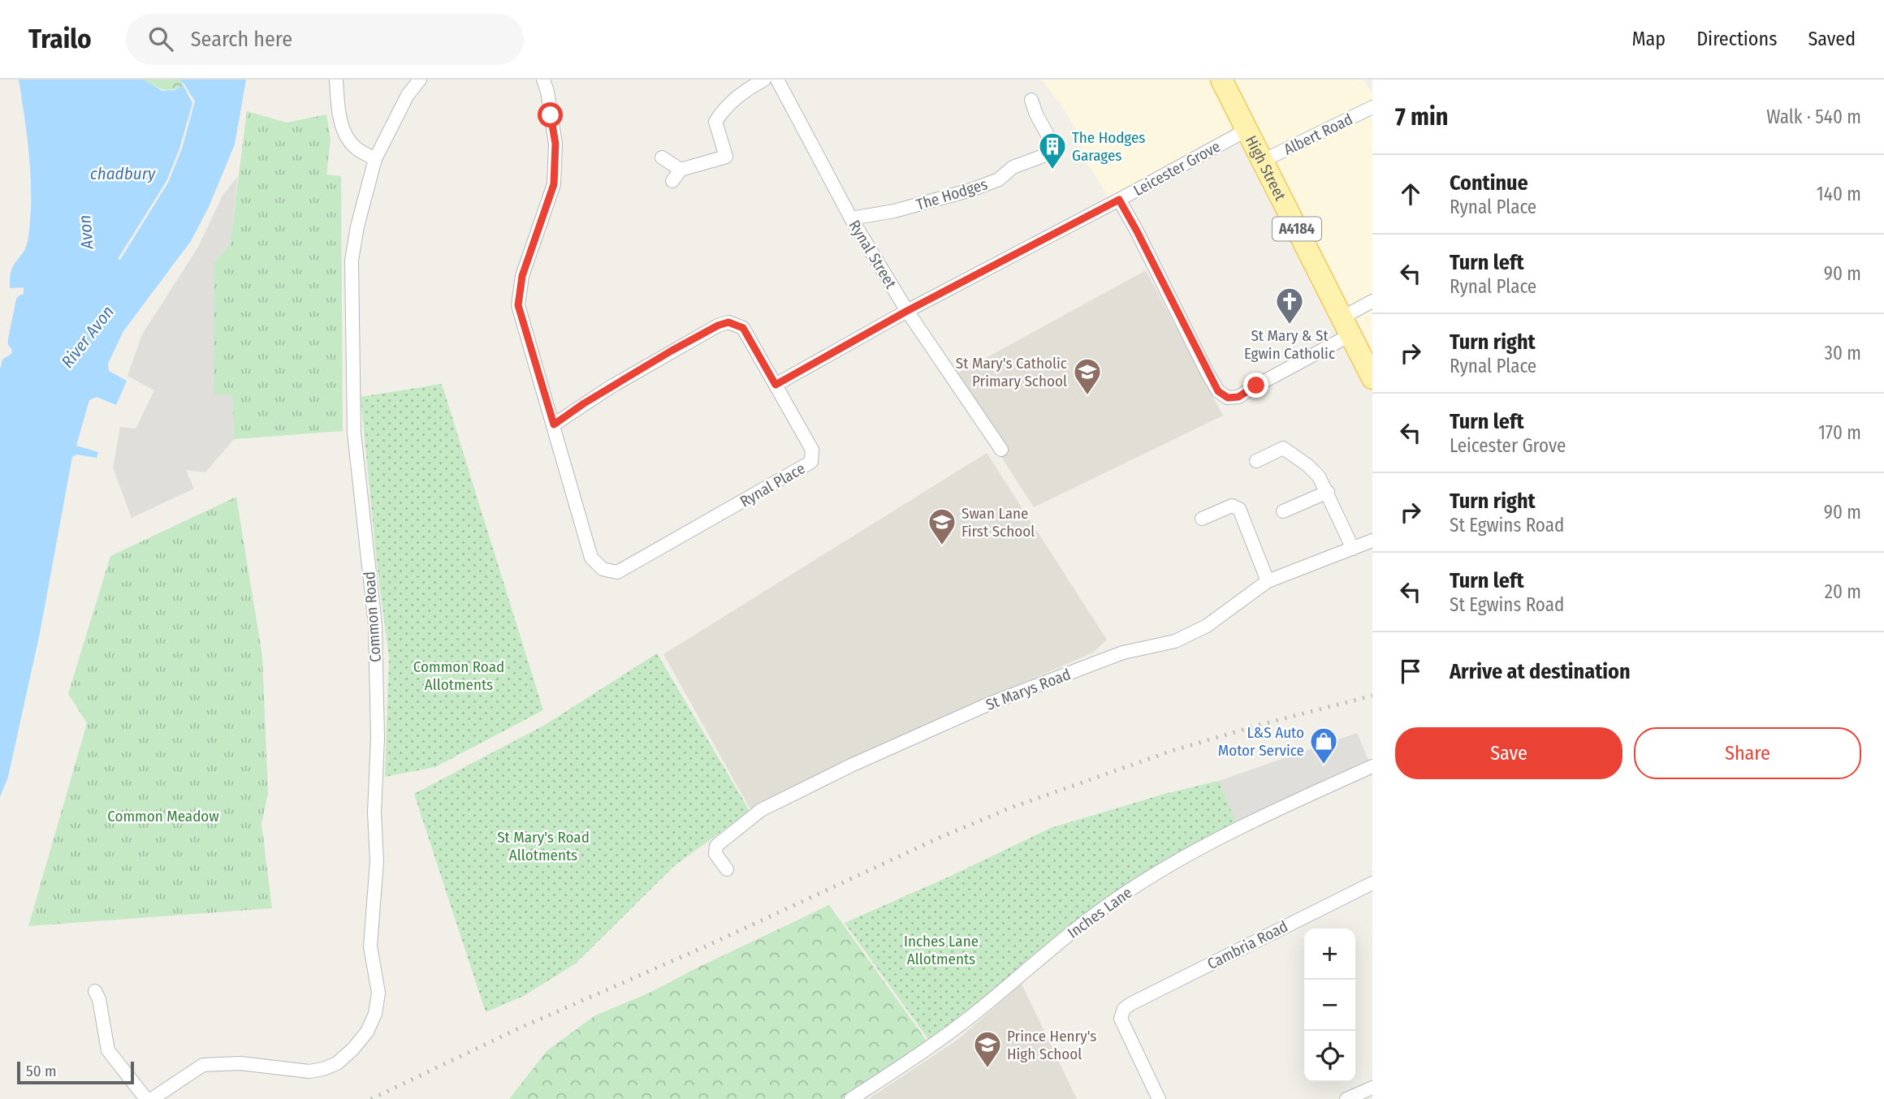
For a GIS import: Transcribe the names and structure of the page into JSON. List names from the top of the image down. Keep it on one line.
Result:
{"streets":{"main road":["High Street","A4184"],"street":["Albert Road","Leicester Grove","The Hodges","Rynal Street","Rynal Place","Common Road","St Marys Road","Inches Lane","Cambria Road"]},"crossings":[["Albert Road","High Street"],["Leicester Grove","High Street"],["Leicester Grove","Rynal Street"],["Leicester Grove","Rynal Place"],["The Hodges","Rynal Street"]],"water":["chadbury","Avon","River Avon"],"parks":["Common Road Allotments","Common Meadow","St Mary's Road Allotments","Inches Lane Allotments"],"places":{"building":["The Hodges Garages"],"church":["St Mary & St Egwin Catholic"],"school or university":["St Mary's Catholic Primary School","Swan Lane First School","Prince Henry's High School"],"shop":["L&S Auto Motor Service"]},"scale_bar":"50 m","page":{"header":"Trailo","search":"Search here","nav":["Map","Directions","Saved"],"heading":["7 min","Walk · 540 m"],"list":[["Continue","Rynal Place","140 m"],["Turn left","Rynal Place","90 m"],["Turn right","Rynal Place","30 m"],["Turn left","Leicester Grove","170 m"],["Turn right","St Egwins Road","90 m"],["Turn left","St Egwins Road","20 m"],"Arrive at destination"],"buttons":["Save","Share"],"map_buttons":["+","−"],"scale":"50 m"}}
